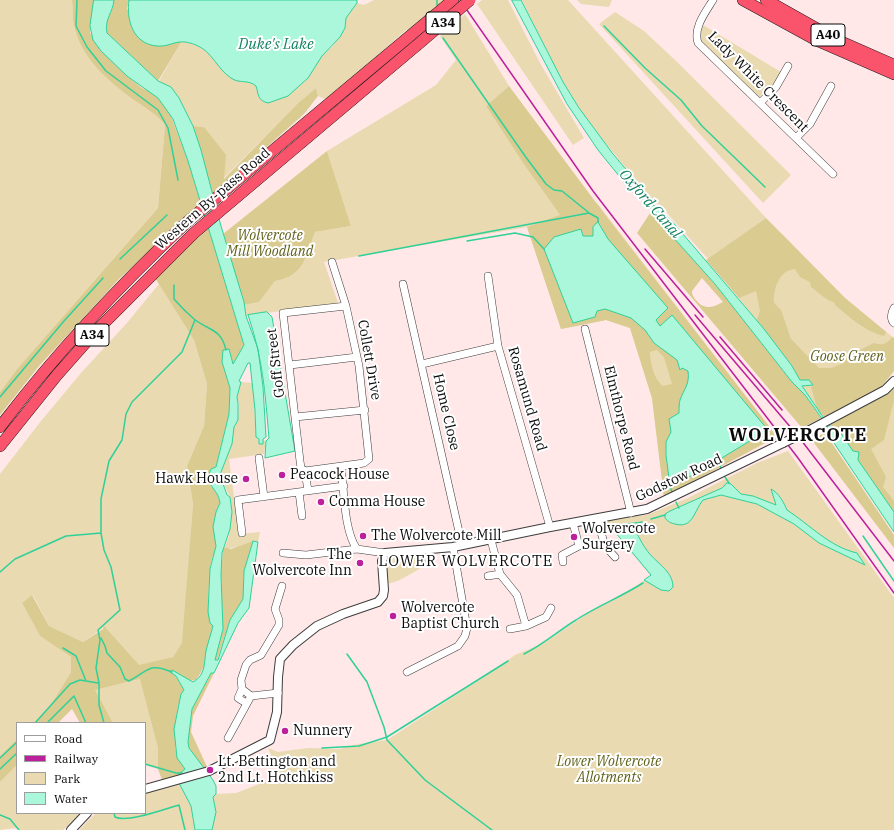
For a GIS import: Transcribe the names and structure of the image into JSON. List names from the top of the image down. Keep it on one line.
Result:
{"streets":{"highway":["A34","A40","Western By-pass Road"],"street":["Lady White Crescent","Collett Drive","Goff Street","Rosamund Road","Home Close","Elmthorpe Road","Godstow Road"]},"crossings":[["Collett Drive","Goff Street"],["Rosamund Road","Godstow Road"],["Home Close","Godstow Road"],["Elmthorpe Road","Godstow Road"]],"districts":["WOLVERCOTE","LOWER WOLVERCOTE"],"water":["Duke's Lake","Oxford Canal"],"parks":["Wolvercote Mill Woodland","Goose Green","Lower Wolvercote Allotments"],"places":["Peacock House","Hawk House","Comma House","The Wolvercote Mill","Wolvercote Surgery","The Wolvercote Inn","Wolvercote Baptist Church","Nunnery","Lt. Bettington and 2nd Lt. Hotchkiss"],"legend":["Road","Railway","Park","Water"]}
